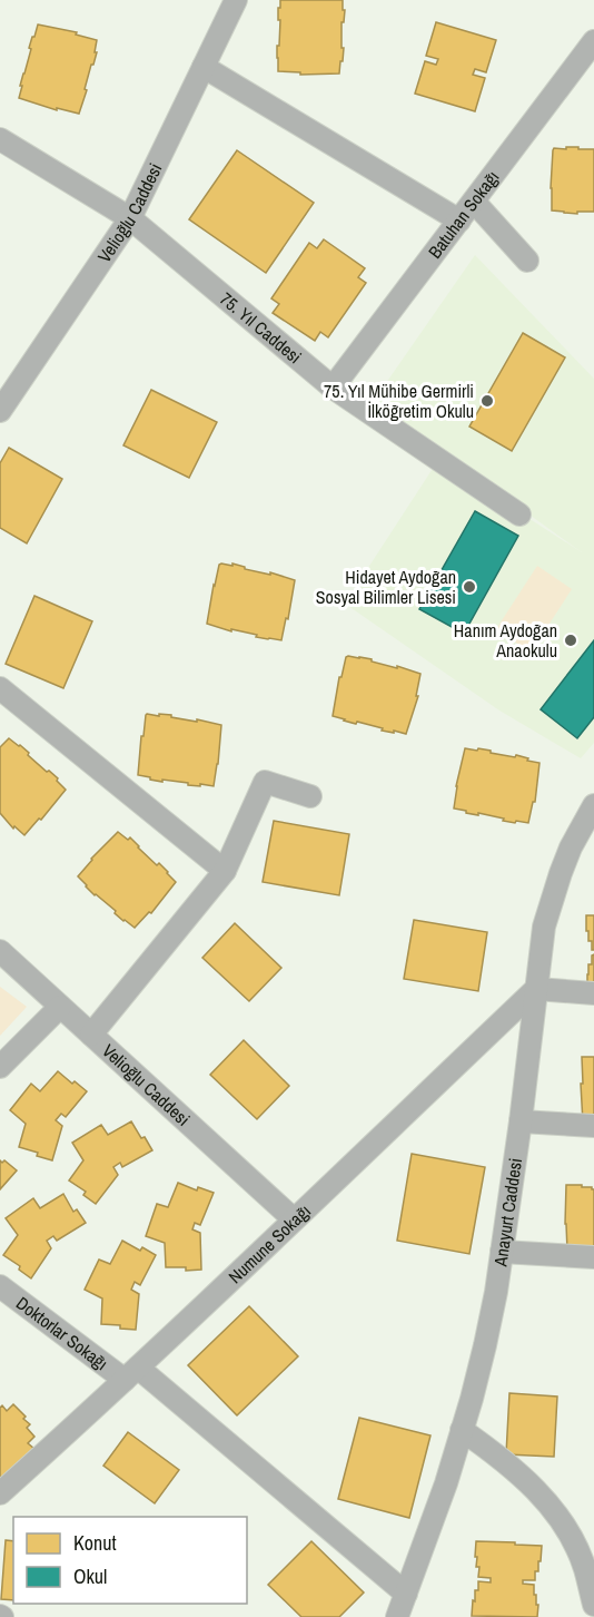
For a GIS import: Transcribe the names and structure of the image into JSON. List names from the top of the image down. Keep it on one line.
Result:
{"streets":{"street":["Velioğlu Caddesi","Batuhan Sokağı","75. Yıl Caddesi","Anayurt Caddesi","Numune Sokağı","Doktorlar Sokağı"]},"crossings":[["Velioğlu Caddesi","75. Yıl Caddesi"],["Velioğlu Caddesi","Numune Sokağı"],["Batuhan Sokağı","75. Yıl Caddesi"],["Anayurt Caddesi","Numune Sokağı"],["Anayurt Caddesi","Doktorlar Sokağı"],["Numune Sokağı","Doktorlar Sokağı"]],"places":["75. Yıl Mühibe Germirli İlköğretim Okulu","Hidayet Aydoğan Sosyal Bilimler Lisesi","Hanım Aydoğan Anaokulu"],"legend":["Konut","Okul"]}
